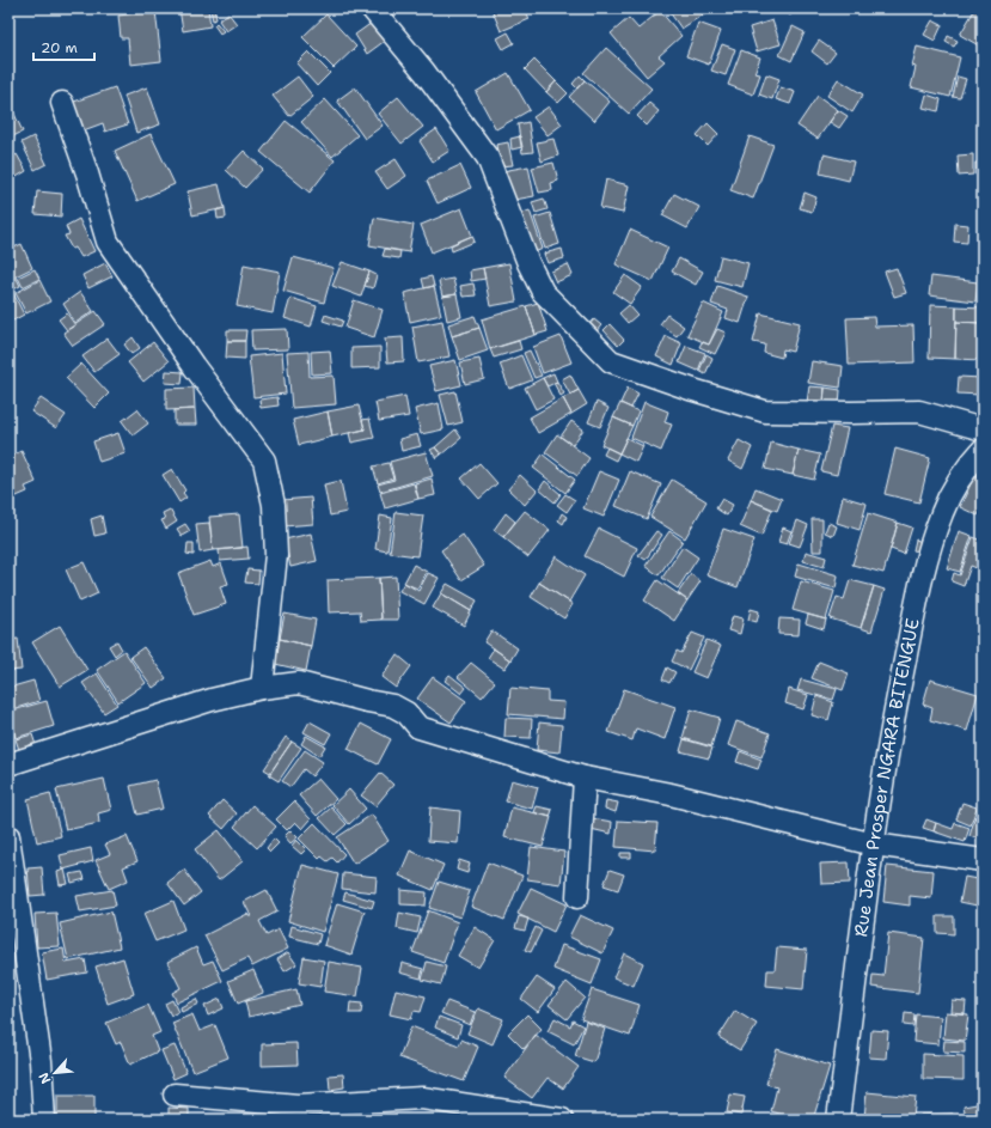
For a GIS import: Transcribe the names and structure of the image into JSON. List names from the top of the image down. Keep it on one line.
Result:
{"streets":{"street":["Rue Jean Prosper NGARA BITENGUE"]},"scale_bar":"20 m","north":"bottom left"}
